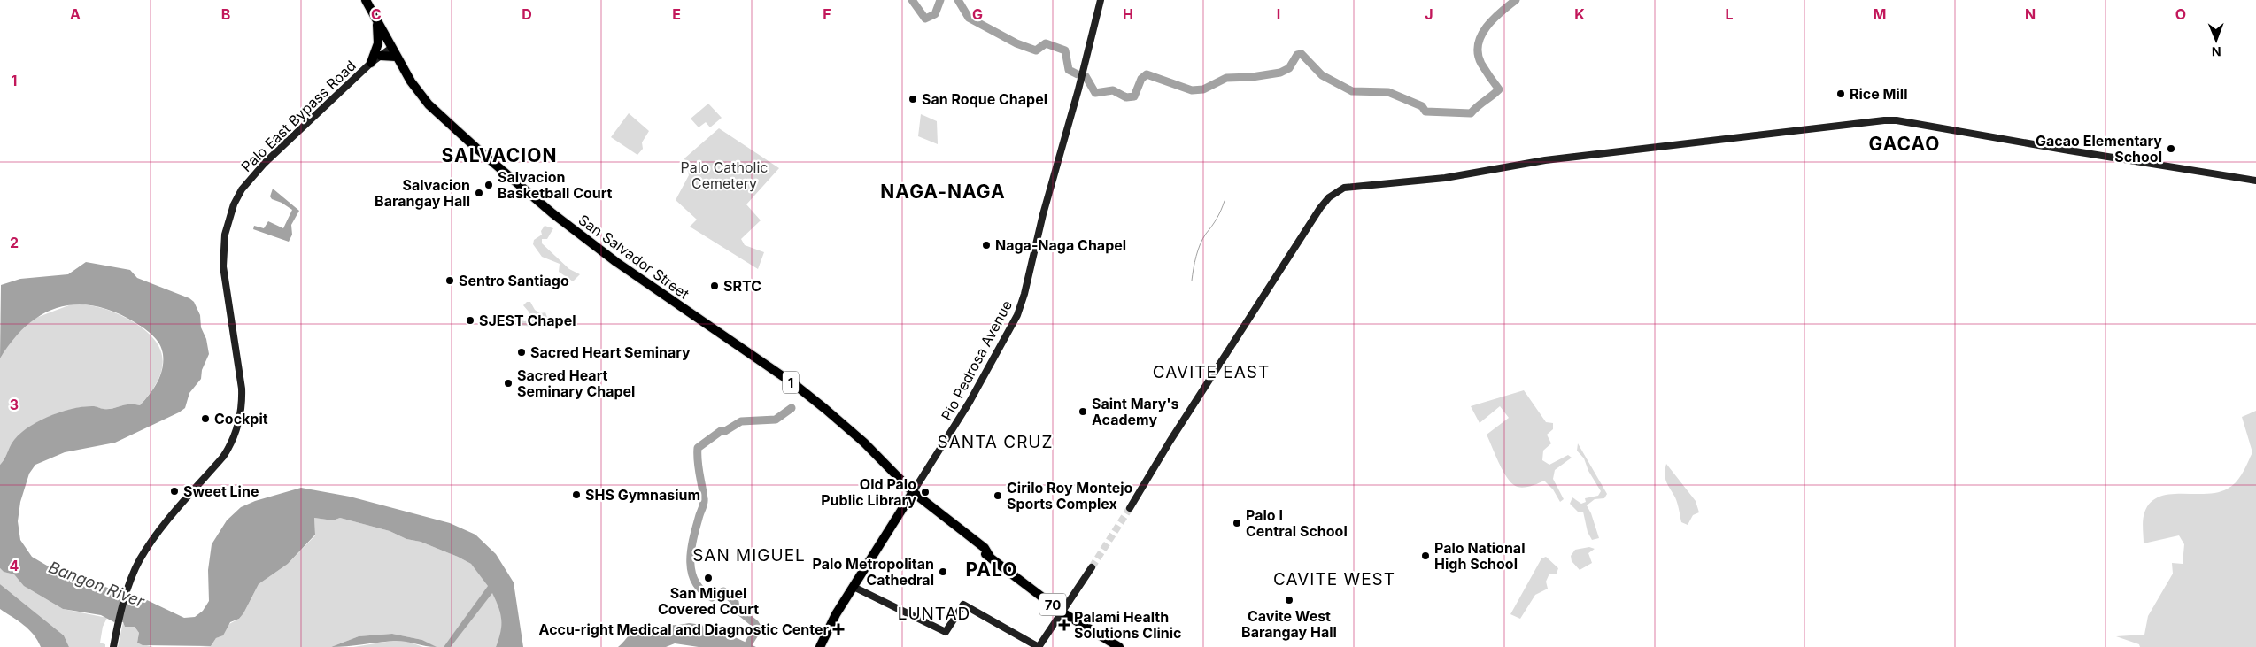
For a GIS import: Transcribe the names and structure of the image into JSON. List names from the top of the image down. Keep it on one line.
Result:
{"streets":{"highway":["San Salvador Street","1","70"],"main road":["Palo East Bypass Road","Pio Pedrosa Avenue"]},"crossings":[["Palo East Bypass Road","1"],["San Salvador Street","Pio Pedrosa Avenue"],["San Salvador Street","1"]],"districts":["GACAO","SALVACION","NAGA-NAGA","CAVITE EAST","SANTA CRUZ","SAN MIGUEL","PALO","CAVITE WEST","LUNTAD"],"water":["Bangon River"],"parks":["Palo Catholic Cemetery"],"places":{"other":["Rice Mill","San Roque Chapel","Gacao Elementary School","Salvacion Basketball Court","Salvacion Barangay Hall","Naga-Naga Chapel","Sentro Santiago","SRTC","SJEST Chapel","Sacred Heart Seminary","Sacred Heart Seminary Chapel","Saint Mary's Academy","Cockpit","Sweet Line","Old Palo Public Library","SHS Gymnasium","Cirilo Roy Montejo Sports Complex","Palo I Central School","Palo National High School","Palo Metropolitan Cathedral","San Miguel Covered Court","Cavite West Barangay Hall"],"health":["Palami Health Solutions Clinic","Accu-right Medical and Diagnostic Center"]},"north":"bottom","grid":{"columns":["A","B","C","D","E","F","G","H","I","J","K","L","M","N","O"],"rows":["1","2","3","4"]}}
